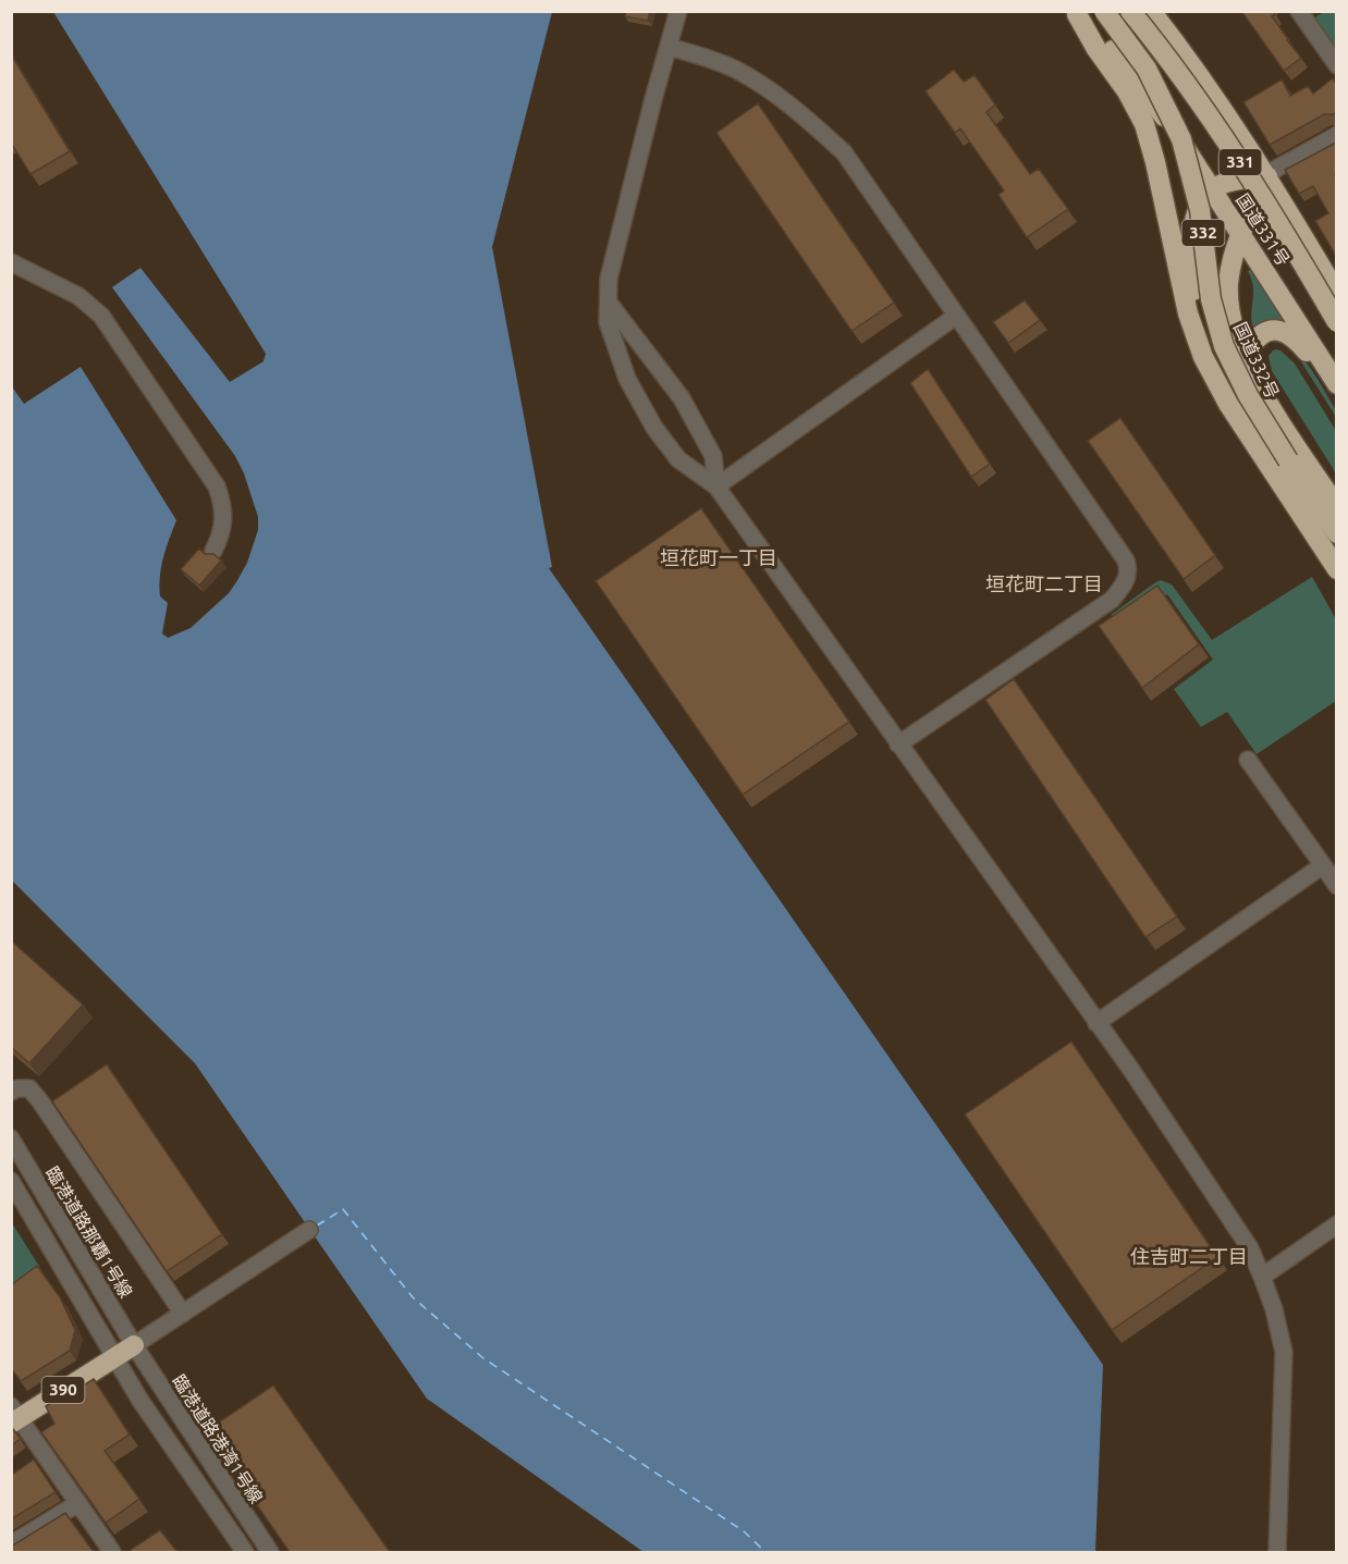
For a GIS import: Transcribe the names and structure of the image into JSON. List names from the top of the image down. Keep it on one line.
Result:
{"streets":{"highway":["331","国道331号","332","国道332号","390"],"street":["臨港道路那覇1号線","臨港道路港湾1号線"]},"crossings":[["国道331号","332"],["国道331号","国道332号"],["臨港道路那覇1号線","390"],["臨港道路那覇1号線","臨港道路港湾1号線"],["390","臨港道路港湾1号線"]],"districts":["垣花町一丁目","垣花町二丁目","住吉町二丁目"]}
